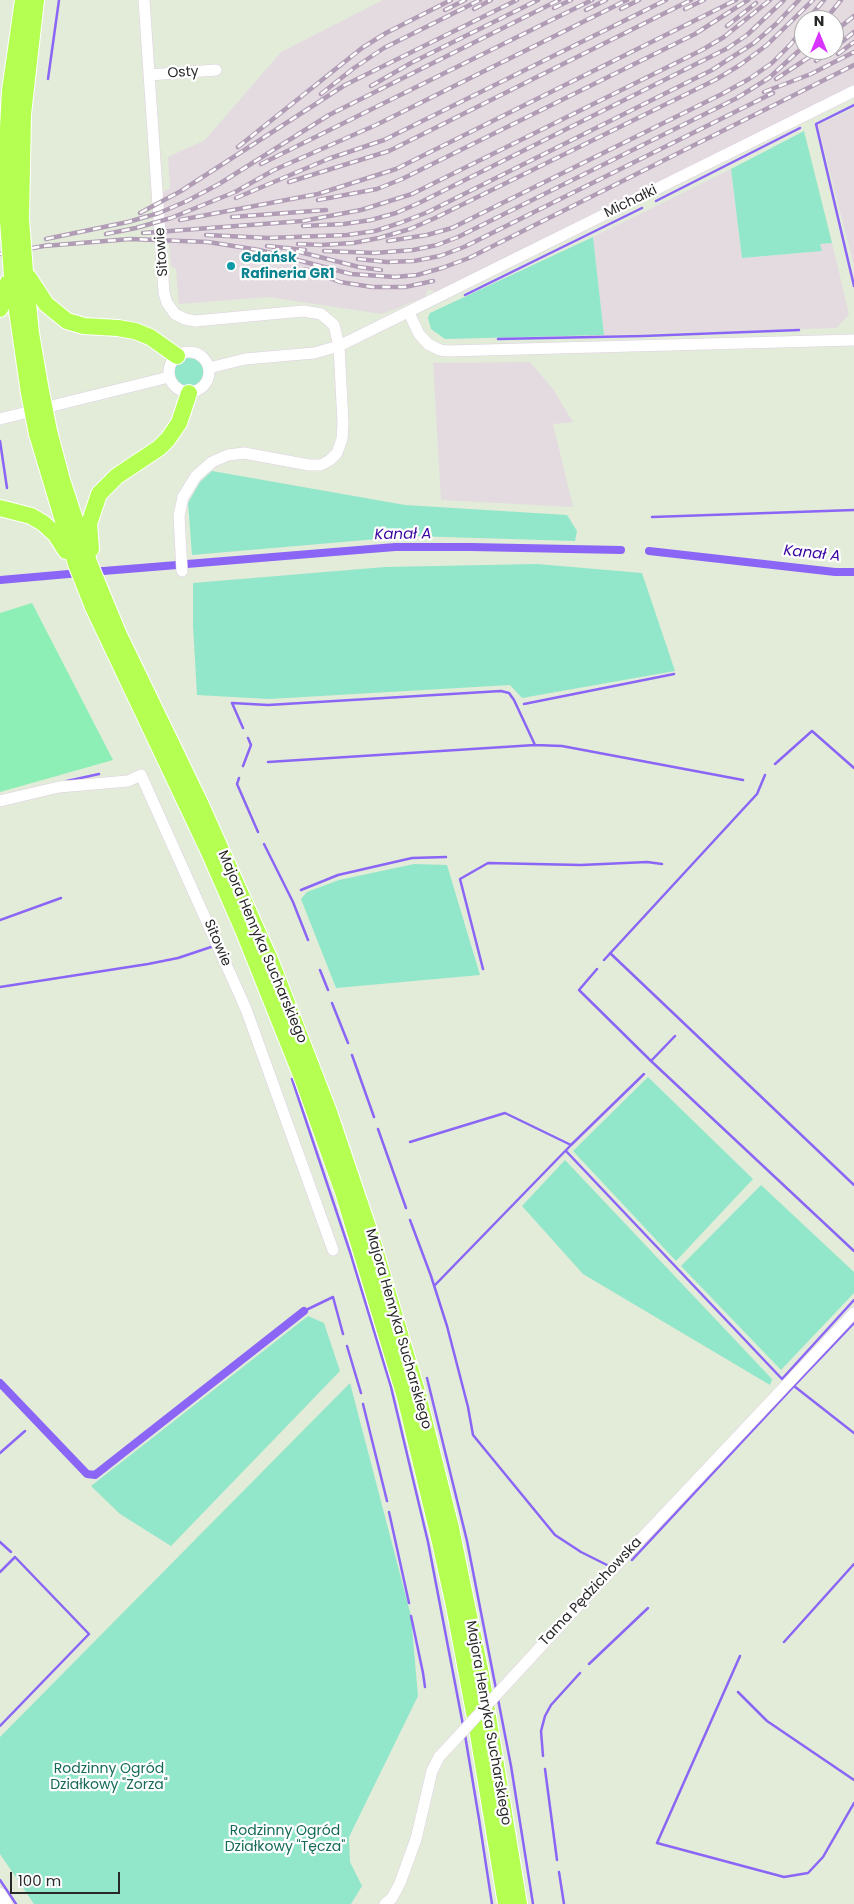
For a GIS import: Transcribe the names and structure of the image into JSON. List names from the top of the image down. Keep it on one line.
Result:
{"streets":{"highway":["Majora Henryka Sucharskiego"],"street":["Osty","Michałki","Sitowie","Tama Pędzichowska"]},"crossings":[["Osty","Sitowie"],["Michałki","Sitowie"]],"water":["Kanał A"],"parks":["Rodzinny Ogród Działkowy \"Zorza\"","Rodzinny Ogród Działkowy \"Tęcza\""],"places":["Gdańsk Rafineria GR1"],"scale_bar":"100 m","north":"top"}
